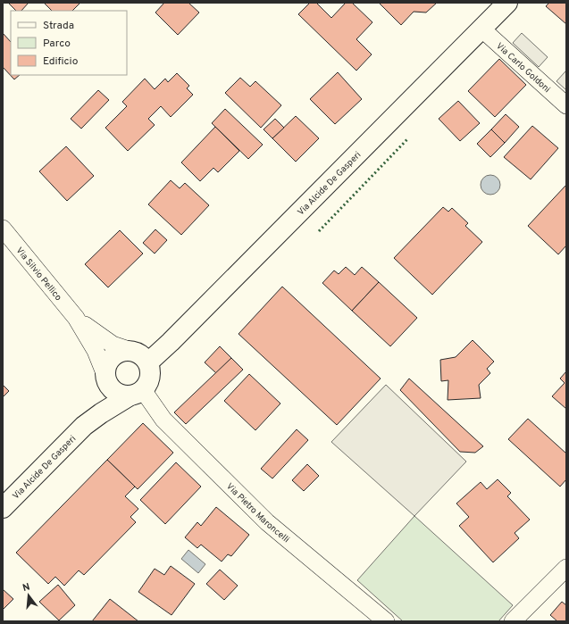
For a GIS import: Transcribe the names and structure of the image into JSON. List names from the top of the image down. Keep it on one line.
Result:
{"streets":{"main road":["Via Alcide De Gasperi"],"street":["Via Carlo Goldoni","Via Silvio Pellico","Via Pietro Maroncelli"]},"crossings":[["Via Carlo Goldoni","Via Alcide De Gasperi"],["Via Alcide De Gasperi","Via Silvio Pellico"],["Via Alcide De Gasperi","Via Pietro Maroncelli"],["Via Silvio Pellico","Via Pietro Maroncelli"]],"legend":["Strada","Parco","Edificio"],"north":"top"}
